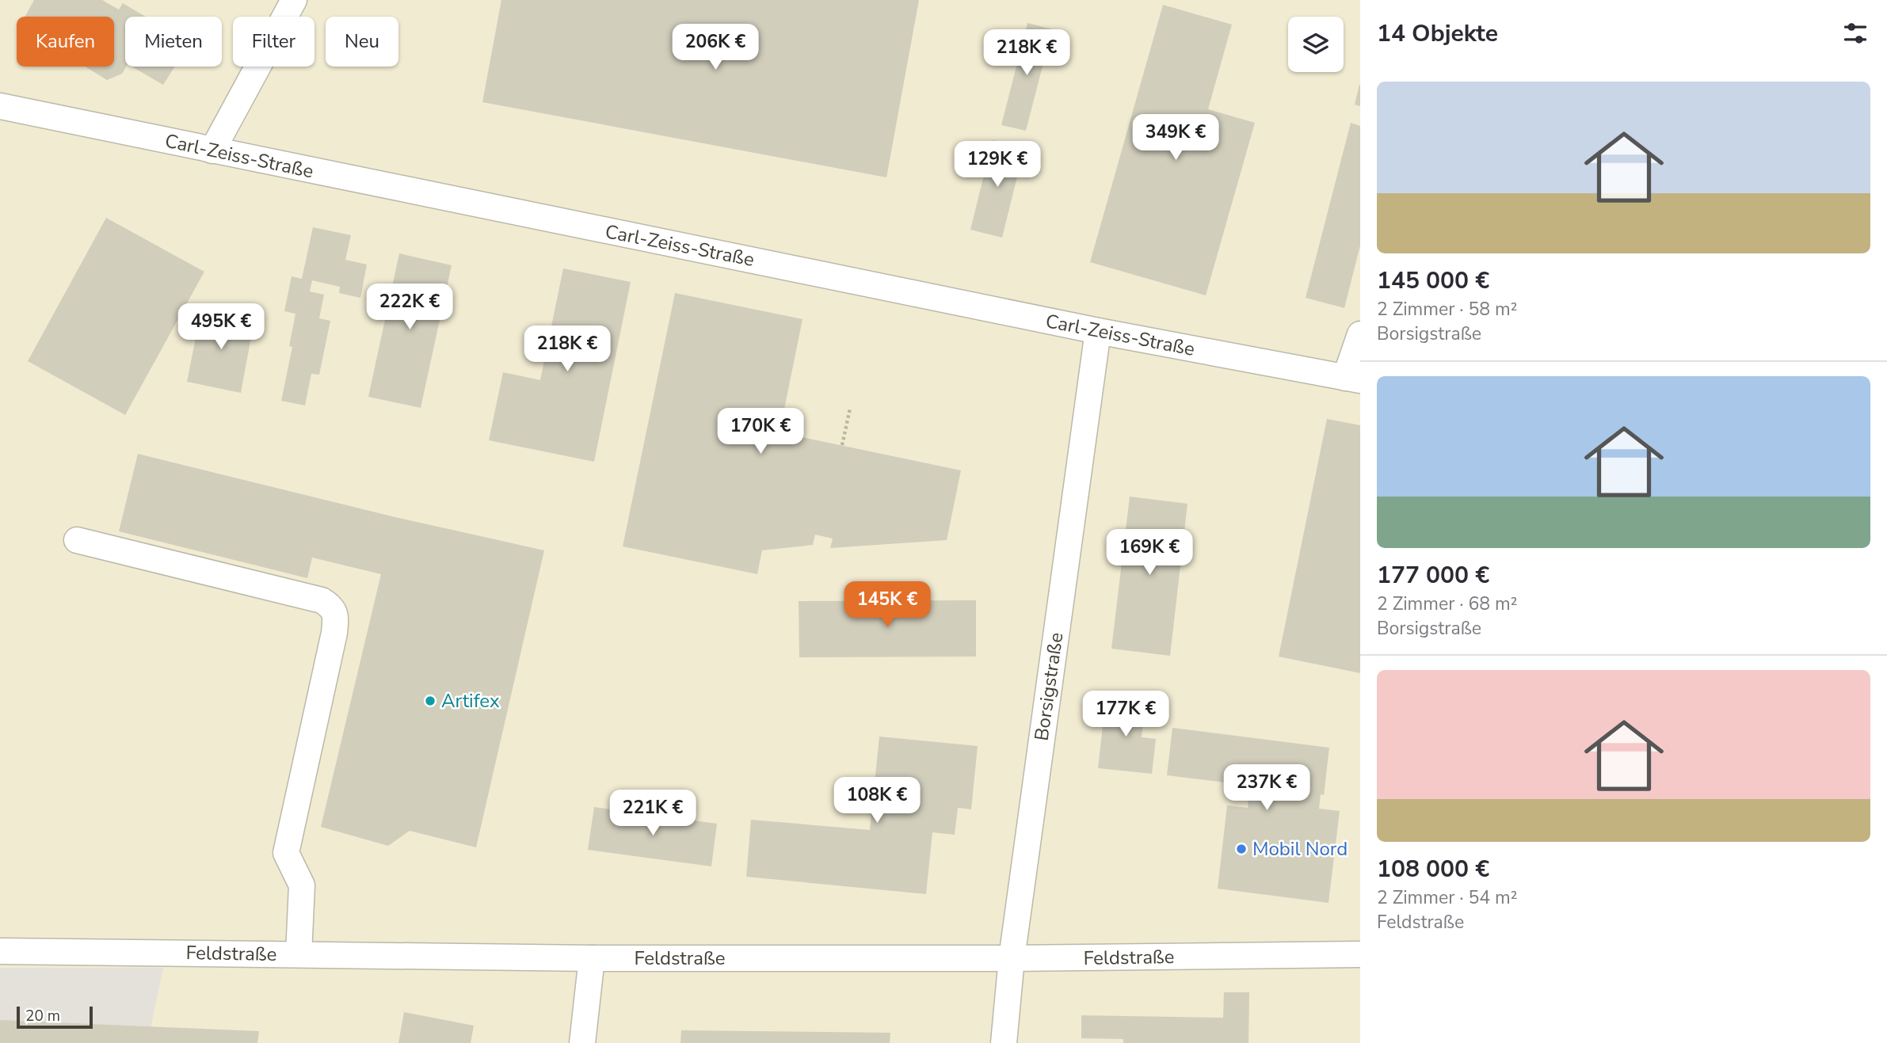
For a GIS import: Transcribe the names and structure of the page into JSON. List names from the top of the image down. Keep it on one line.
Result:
{"streets":{"street":["Carl-Zeiss-Straße","Borsigstraße","Feldstraße"]},"crossings":[["Carl-Zeiss-Straße","Borsigstraße"],["Borsigstraße","Feldstraße"]],"places":["Artifex","Mobil Nord"],"scale_bar":"20 m","page":{"heading":"14 Objekte","chip":["Kaufen","Mieten","Filter","Neu"],"price":["206K €","218K €","349K €","129K €","222K €","495K €","218K €","170K €","169K €","145K €","177K €","237K €","108K €","221K €"],"list":[{"name":"145 000 €","note":"2 Zimmer · 58 m² · Borsigstraße"},{"name":"177 000 €","note":"2 Zimmer · 68 m² · Borsigstraße"},{"name":"108 000 €","note":"2 Zimmer · 54 m² · Feldstraße"}],"scale":"20 m"}}
